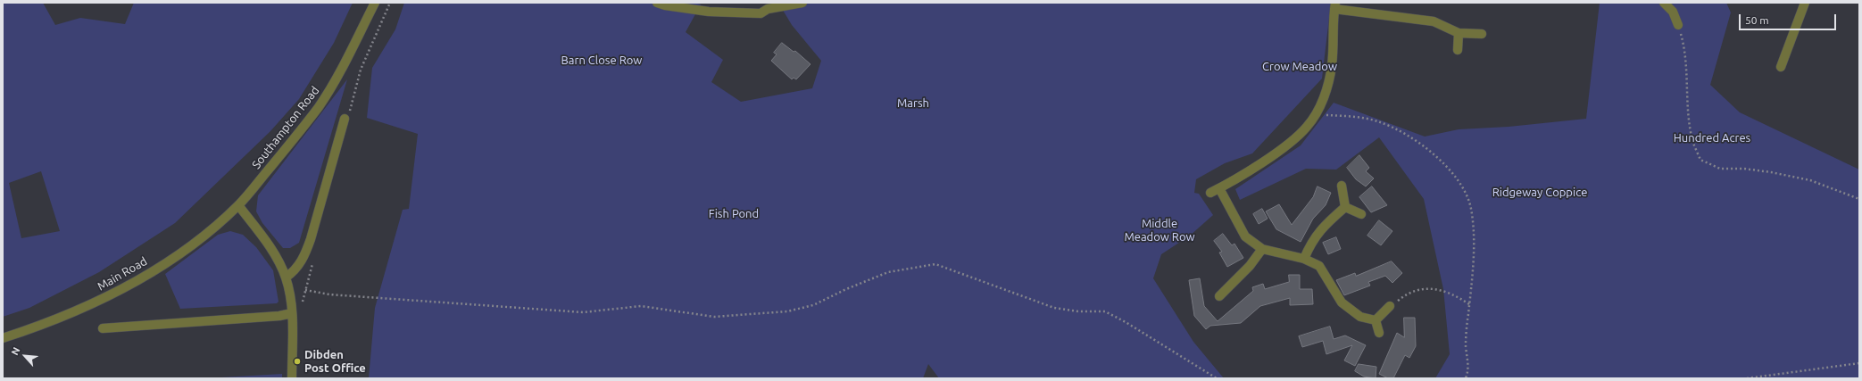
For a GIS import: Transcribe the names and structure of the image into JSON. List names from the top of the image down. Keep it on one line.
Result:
{"streets":{"street":["Southampton Road","Main Road"]},"crossings":[["Southampton Road","Main Road"]],"parks":["Barn Close Row","Crow Meadow","Marsh","Hundred Acres","Ridgeway Coppice","Fish Pond","Middle Meadow Row"],"places":["Dibden Post Office"],"scale_bar":"50 m","north":"top left"}
